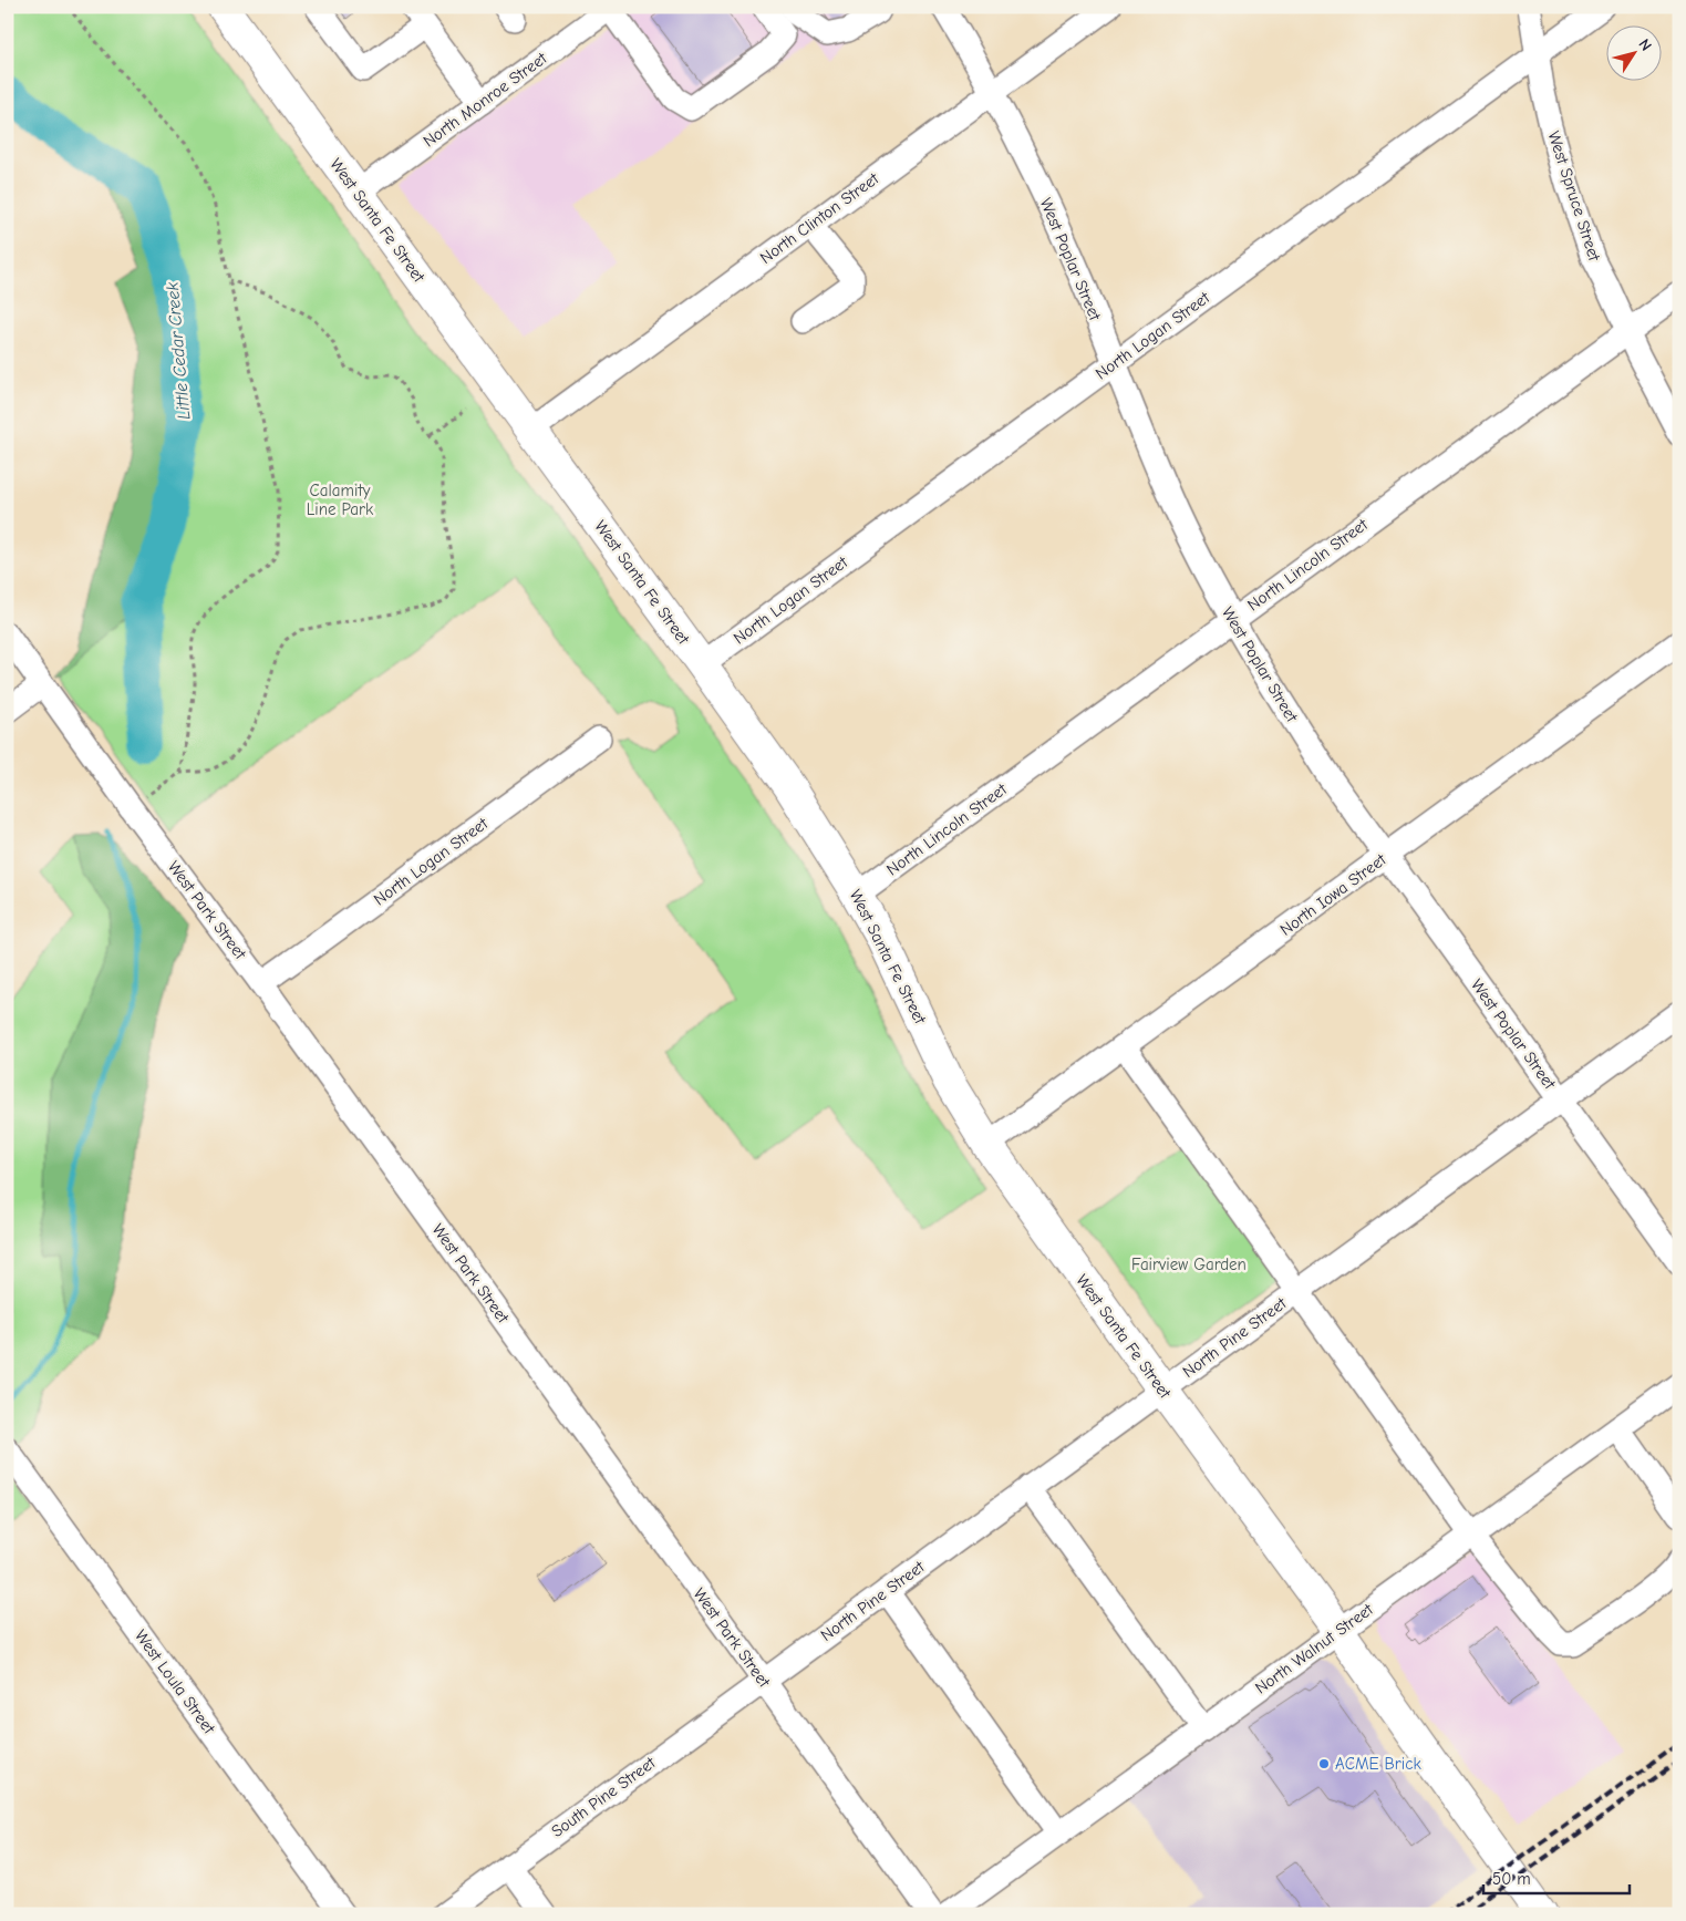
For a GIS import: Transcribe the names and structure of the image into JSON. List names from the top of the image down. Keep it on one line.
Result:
{"streets":{"main road":["West Santa Fe Street"],"street":["North Monroe Street","West Spruce Street","North Clinton Street","West Poplar Street","North Logan Street","North Lincoln Street","North Iowa Street","West Park Street","North Pine Street","North Walnut Street","West Loula Street","South Pine Street"]},"crossings":[["North Monroe Street","West Santa Fe Street"],["West Spruce Street","North Logan Street"],["West Spruce Street","North Lincoln Street"],["North Clinton Street","West Santa Fe Street"],["North Clinton Street","West Poplar Street"],["West Santa Fe Street","North Logan Street"],["West Santa Fe Street","North Lincoln Street"],["West Santa Fe Street","North Iowa Street"],["West Santa Fe Street","North Pine Street"],["West Santa Fe Street","North Walnut Street"],["West Poplar Street","North Logan Street"],["West Poplar Street","North Lincoln Street"],["West Poplar Street","North Iowa Street"],["West Poplar Street","North Pine Street"],["North Logan Street","West Park Street"],["West Park Street","North Pine Street"],["West Park Street","South Pine Street"],["North Pine Street","South Pine Street"]],"water":["Little Cedar Creek"],"parks":["Calamity Line Park","Fairview Garden"],"places":["ACME Brick"],"scale_bar":"50 m","north":"top right"}
